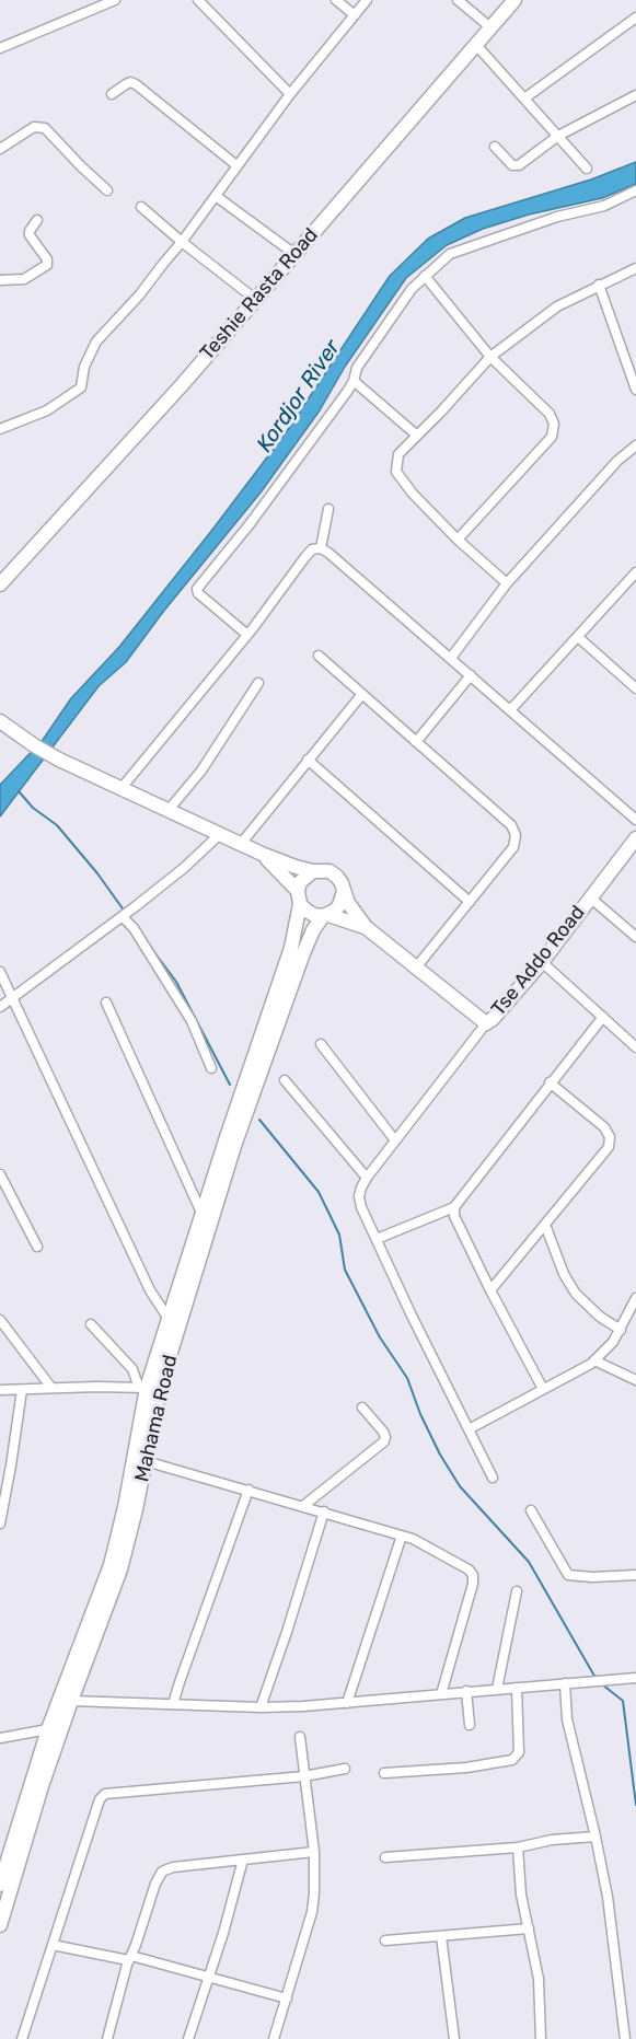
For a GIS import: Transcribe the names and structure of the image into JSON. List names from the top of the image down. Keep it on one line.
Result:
{"streets":{"street":["Teshie Rasta Road","Tse Addo Road","Mahama Road"]},"crossings":[["Tse Addo Road","Mahama Road"]],"water":["Kordjor River"]}
